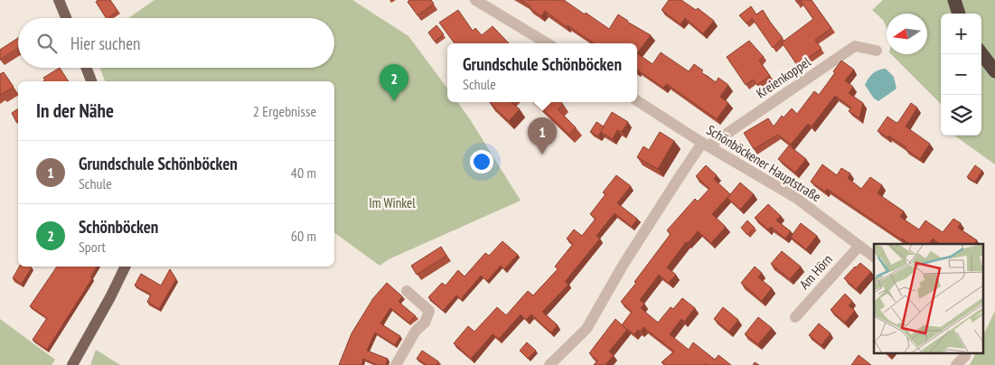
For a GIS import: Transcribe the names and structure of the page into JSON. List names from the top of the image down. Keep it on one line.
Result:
{"streets":{"street":["Kreienkoppel","Schönböckener Hauptstraße","Am Hörn"]},"crossings":[["Kreienkoppel","Schönböckener Hauptstraße"],["Schönböckener Hauptstraße","Am Hörn"]],"parks":["Im Winkel"],"north":"left","page":{"map_buttons":["+","−"],"search":"Hier suchen","popup":["Grundschule Schönböcken","Schule"],"pins":["2","1"],"heading":["In der Nähe","2 Ergebnisse"],"list":[{"mark":"1","name":"Grundschule Schönböcken","note":"Schule","value":"40 m"},{"mark":"2","name":"Schönböcken","note":"Sport","value":"60 m"}]}}
